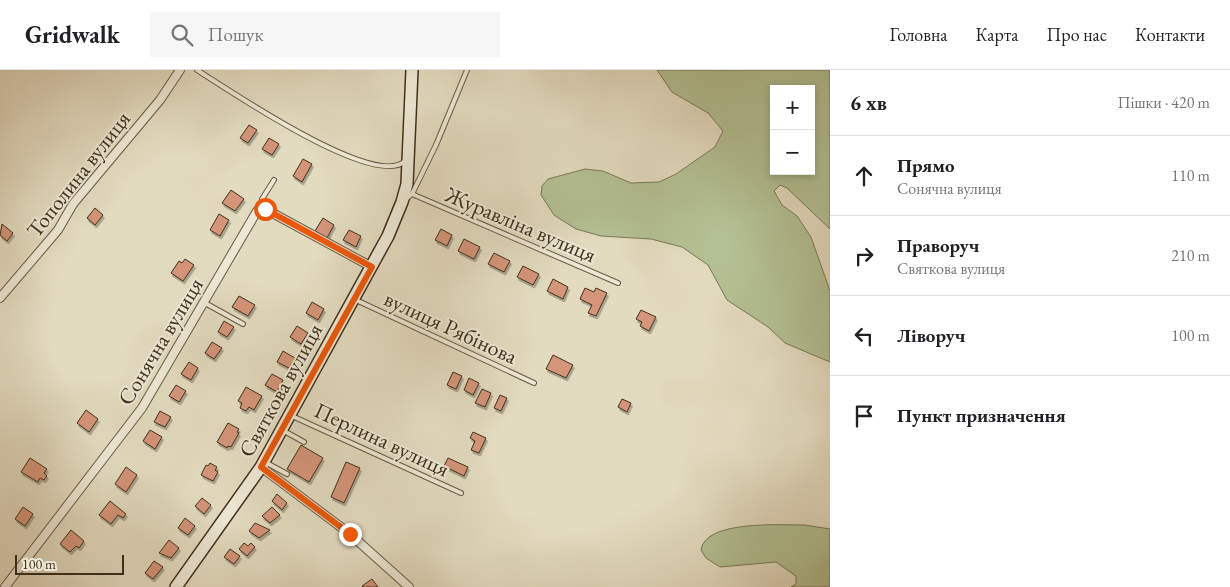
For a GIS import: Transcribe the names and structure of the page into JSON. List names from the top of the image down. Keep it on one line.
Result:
{"streets":{"main road":["Святкова вулиця"],"street":["Тополина вулиця","Сонячна вулиця"],"lane":["Журавліна вулиця","вулиця Рябінова","Перлина вулиця"]},"crossings":[["вулиця Рябінова","Святкова вулиця"],["Святкова вулиця","Перлина вулиця"]],"scale_bar":"100 m","page":{"header":"Gridwalk","search":"Пошук","nav":["Головна","Карта","Про нас","Контакти"],"heading":["6 хв","Пішки · 420 m"],"map_buttons":["+","−"],"list":[["Прямо","Сонячна вулиця","110 m"],["Праворуч","Святкова вулиця","210 m"],["Ліворуч","100 m"],"Пункт призначення"],"scale":"100 m"}}
